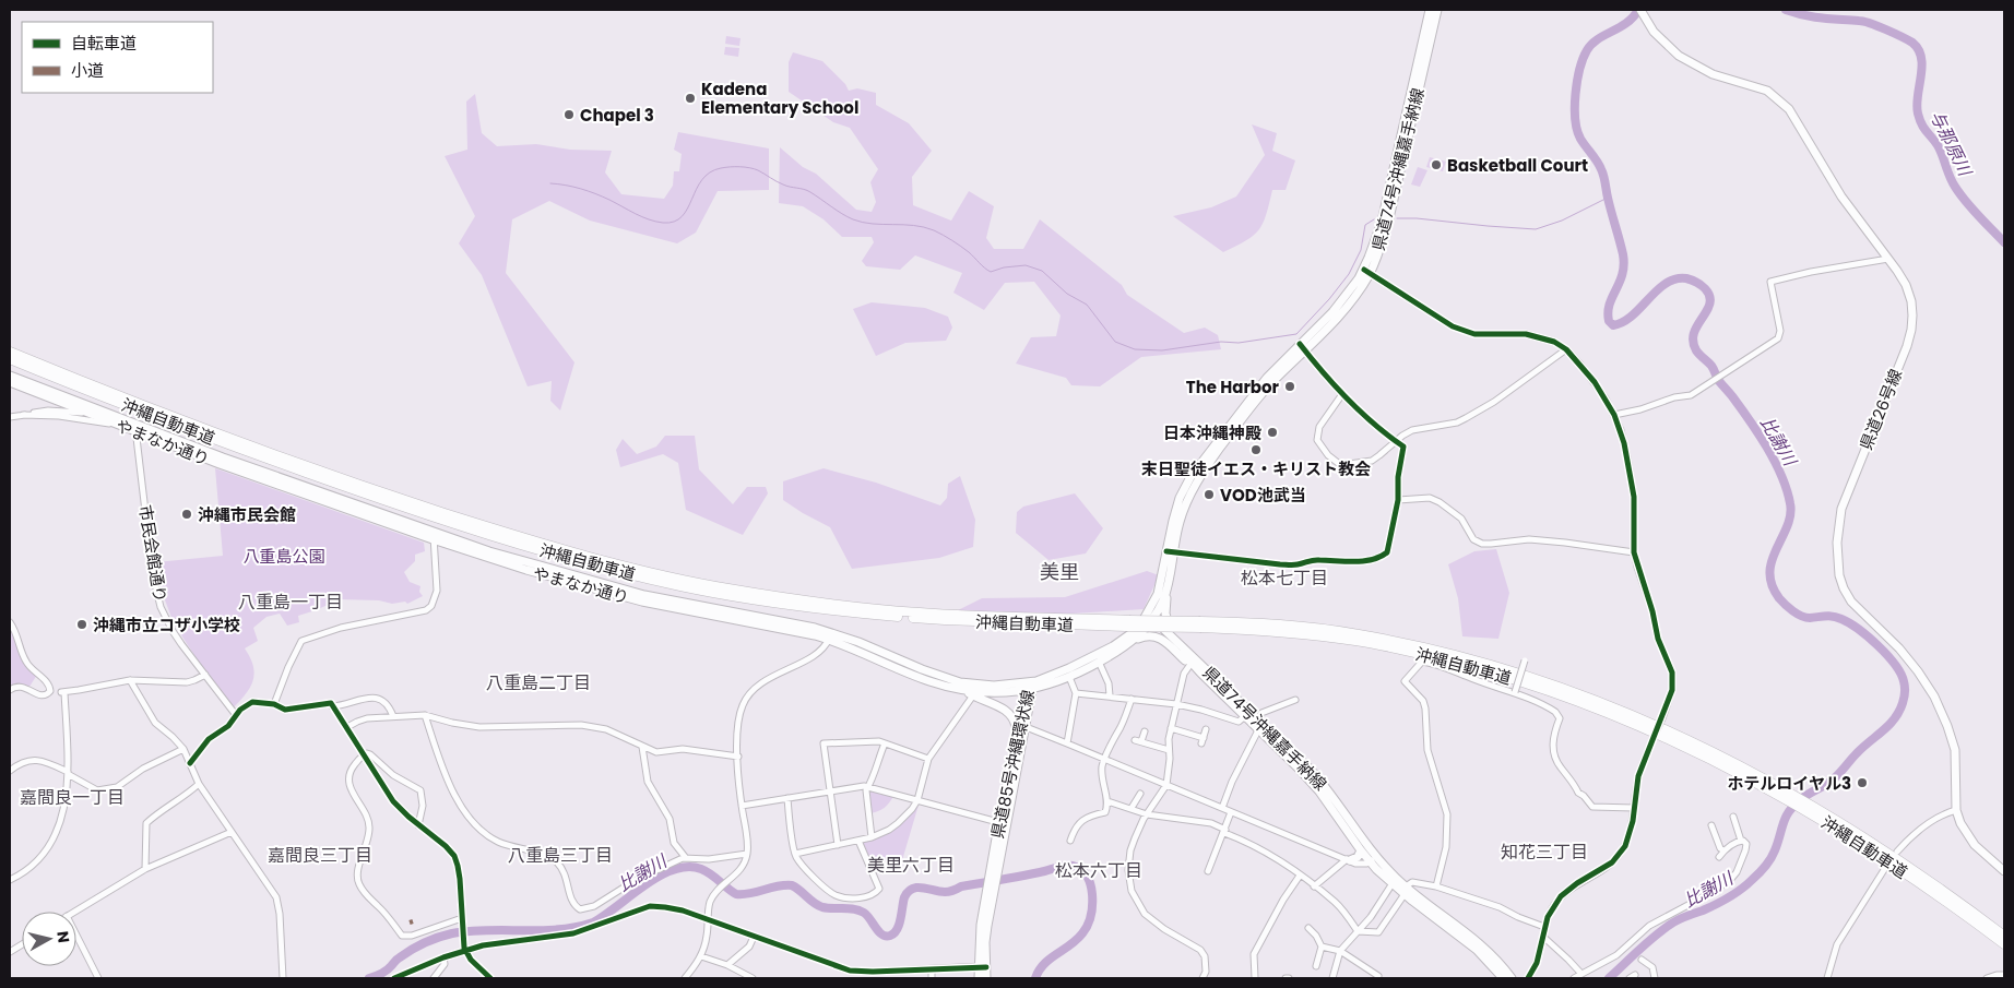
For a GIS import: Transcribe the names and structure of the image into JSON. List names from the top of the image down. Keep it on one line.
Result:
{"streets":{"highway":["沖縄自動車道"],"main road":["県道74号沖縄嘉手納線","県道26号線","やまなか通り","県道85号沖縄環状線"],"street":["市民会館通り"]},"crossings":[["県道74号沖縄嘉手納線","やまなか通り"],["やまなか通り","市民会館通り"],["やまなか通り","県道85号沖縄環状線"]],"districts":["美里","松本七丁目","八重島一丁目","八重島二丁目","嘉間良一丁目","知花三丁目","嘉間良三丁目","八重島三丁目","美里六丁目","松本六丁目"],"water":["与那原川","比謝川"],"parks":["八重島公園"],"places":["Kadena Elementary School","Chapel 3","Basketball Court","The Harbor","日本沖縄神殿","末日聖徒イエス・キリスト教会","VOD池武当","沖縄市民会館","沖縄市立コザ小学校","ホテルロイヤル3"],"legend":["自転車道","小道"],"north":"right"}
